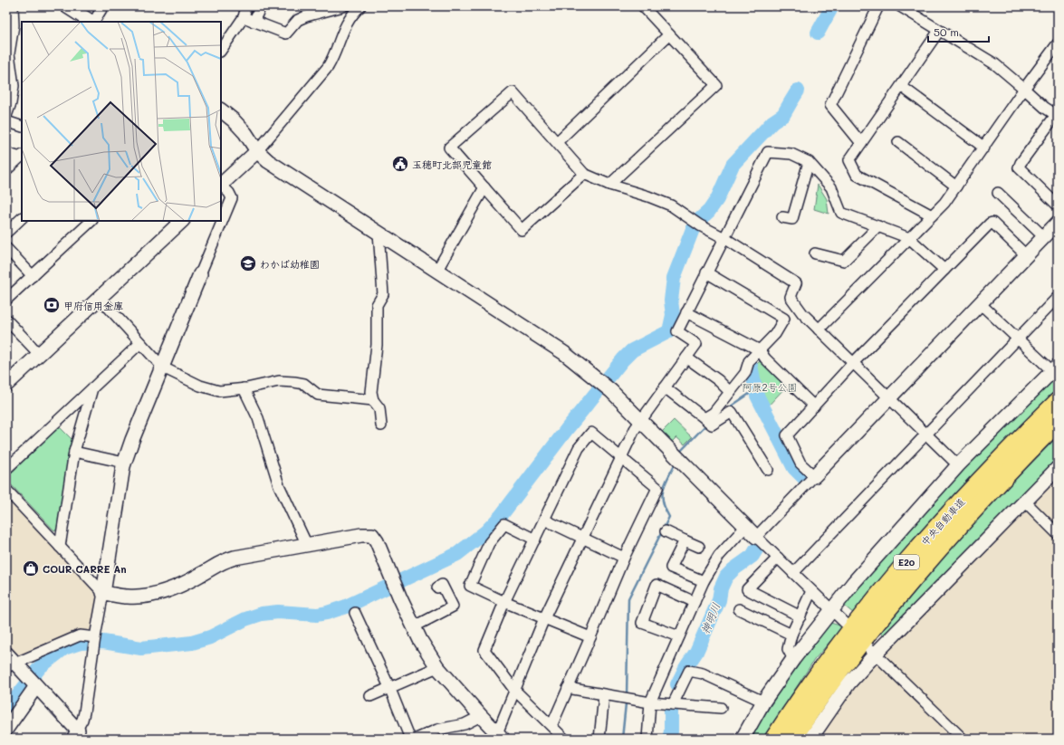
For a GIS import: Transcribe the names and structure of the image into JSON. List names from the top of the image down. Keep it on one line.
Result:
{"streets":{"highway":["中央自動車道","E20"]},"water":["神明川"],"parks":["阿原2号公園"],"places":{"public building":["玉穂町北部児童館"],"school or university":["わかば幼稚園"],"bank":["甲府信用金庫"],"shop":["COUR CARRE An"]},"scale_bar":"50 m"}
